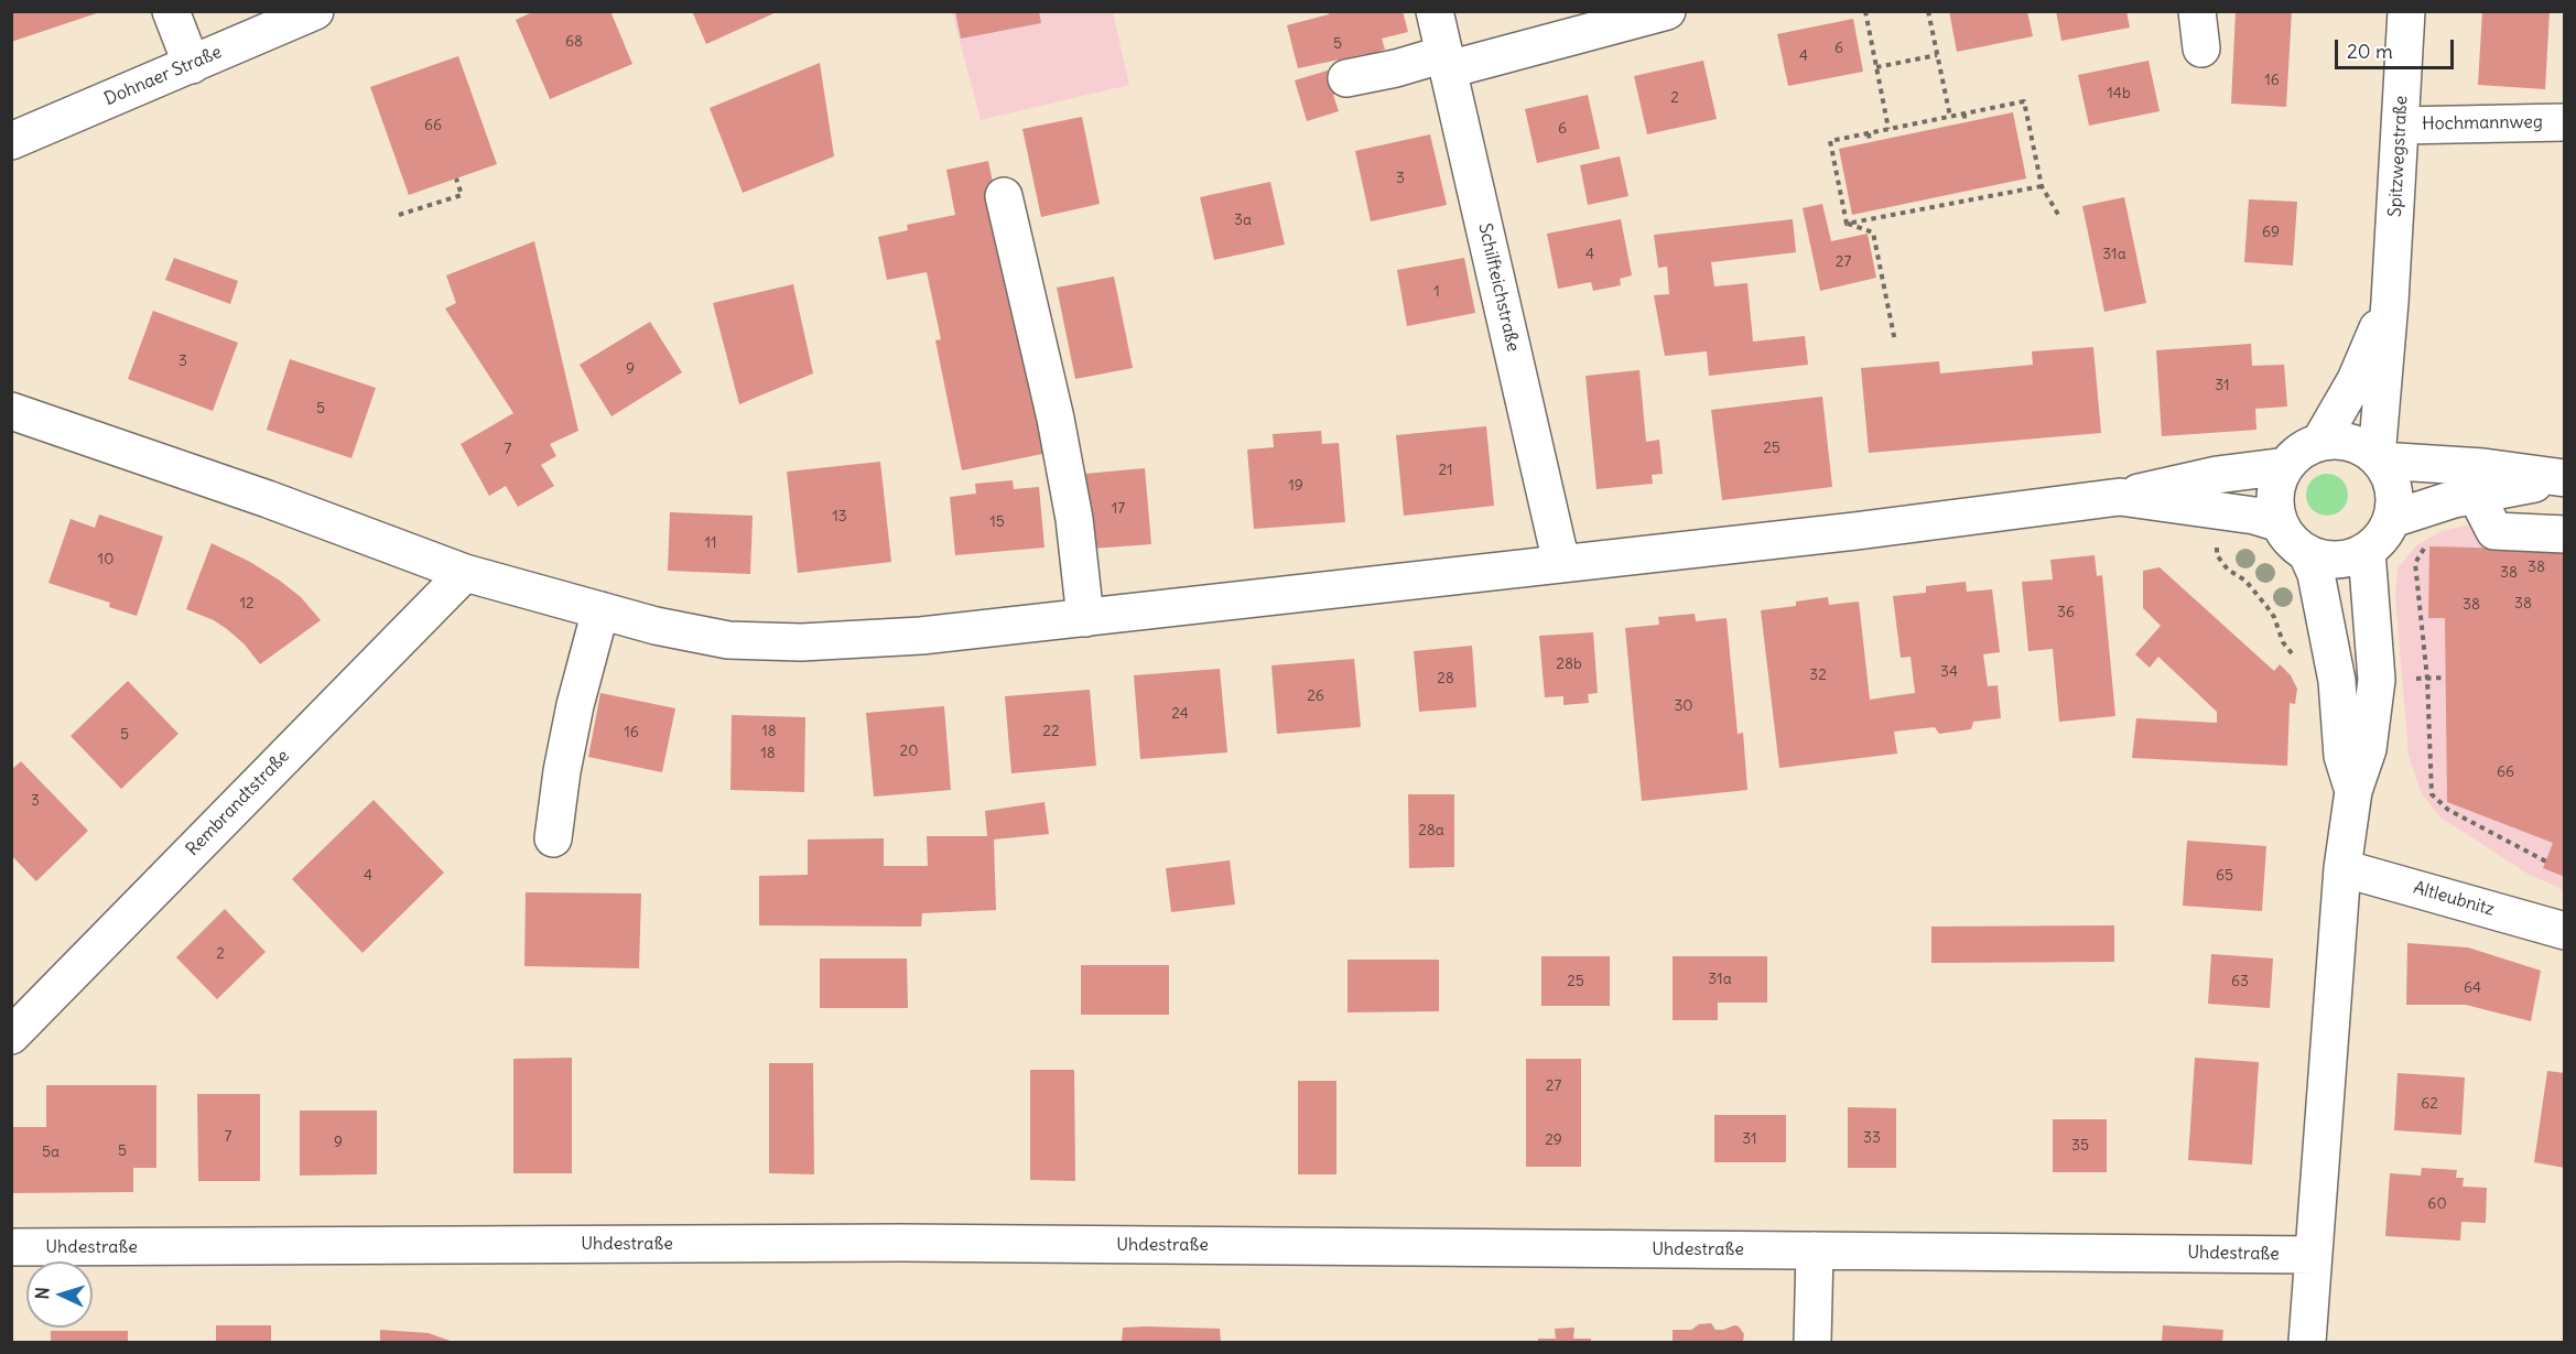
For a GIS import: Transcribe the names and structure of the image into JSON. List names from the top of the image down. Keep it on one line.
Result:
{"streets":{"street":["Dohnaer Straße","Hochmannweg","Spitzwegstraße","Schilfteichstraße","Rembrandtstraße","Altleubnitz","Uhdestraße"]},"crossings":[["Hochmannweg","Spitzwegstraße"]],"house_numbers":["68","5","6","4","16","14b","2","66","6","3","3a","69","4","31a","27","1","3","9","31","5","25","7","21","19","17","13","15","11","10","38","38","12","38","38","36","28b","34","32","28","26","30","24","18","22","16","5","20","18","66","3","28a","4","65","2","31a","25","63","64","27","62","7","33","31","29","9","35","5","5a","60"],"scale_bar":"20 m","north":"left"}
